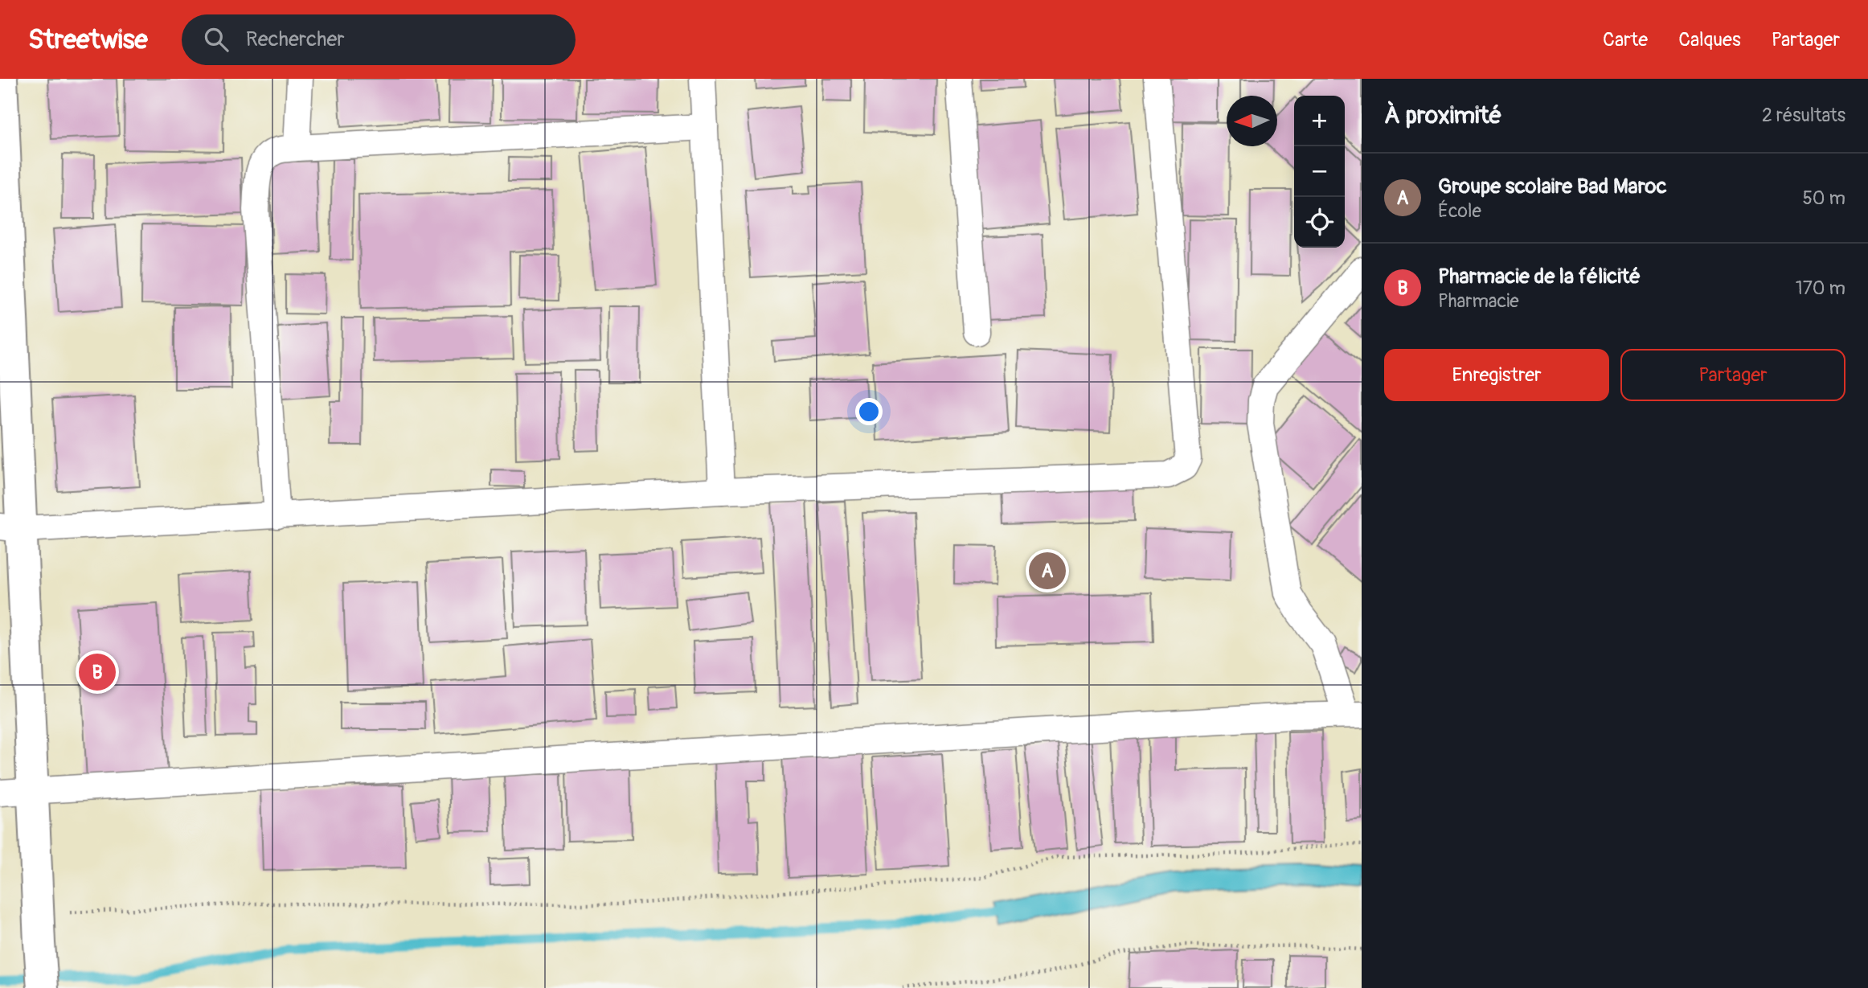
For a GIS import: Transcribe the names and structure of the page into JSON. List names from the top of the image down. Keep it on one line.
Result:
{"north":"left","page":{"header":"Streetwise","search":"Rechercher","nav":["Carte","Calques","Partager"],"heading":["À proximité","2 résultats"],"map_buttons":["+","−"],"list":[{"mark":"A","name":"Groupe scolaire Bad Maroc","note":"École","value":"50 m"},{"mark":"B","name":"Pharmacie de la félicité","note":"Pharmacie","value":"170 m"}],"buttons":["Enregistrer","Partager"],"pins":["A","B"]}}
